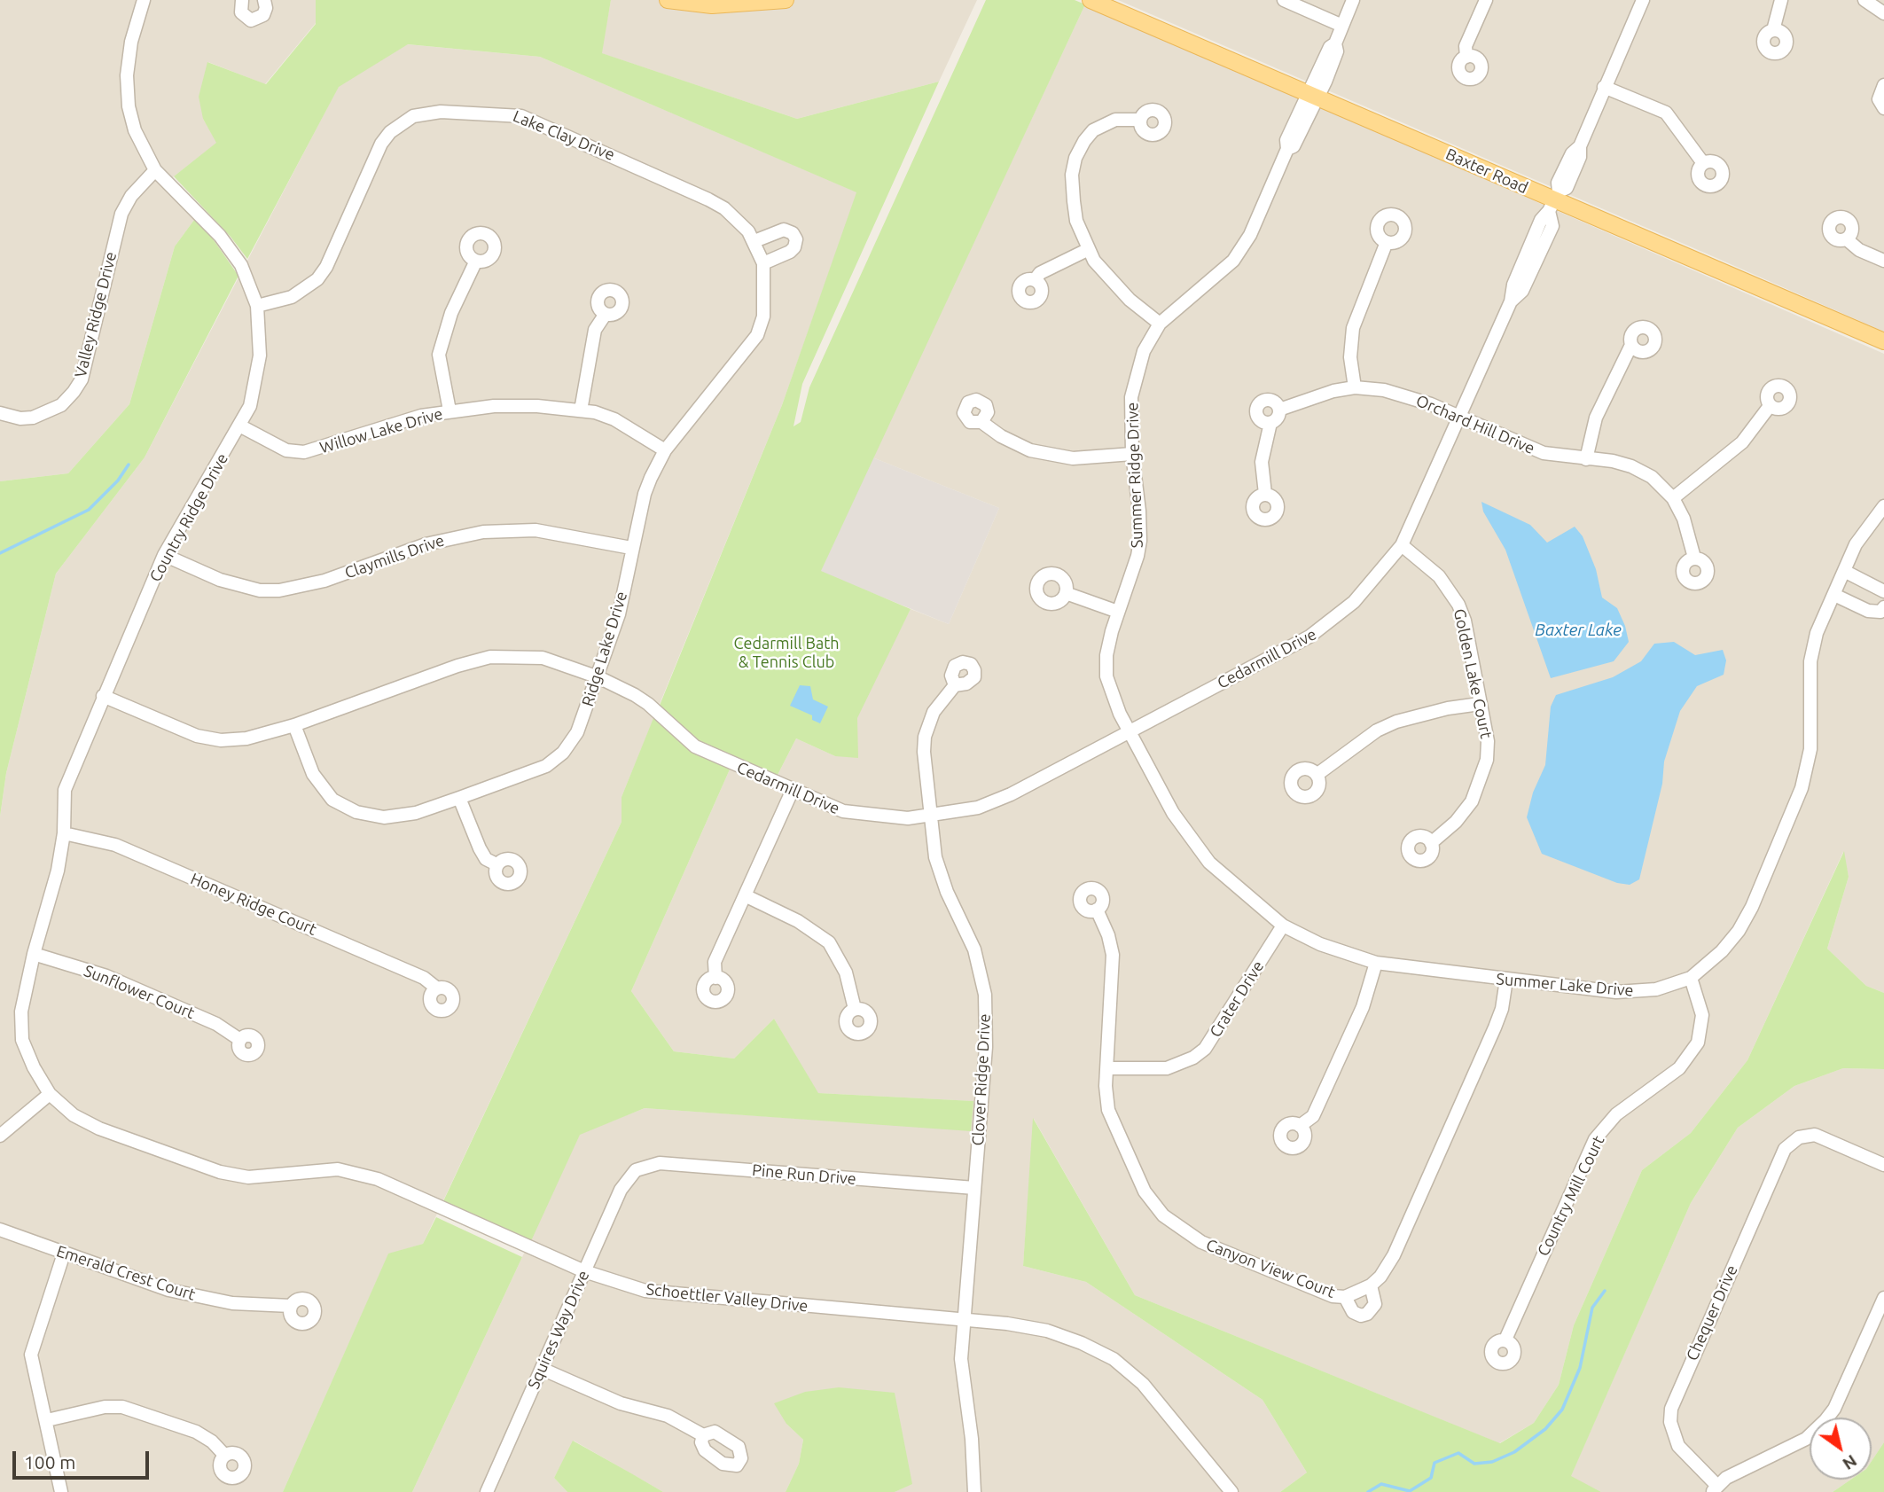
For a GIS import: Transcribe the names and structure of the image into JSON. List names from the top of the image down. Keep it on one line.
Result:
{"streets":{"main road":["Baxter Road"],"street":["Lake Clay Drive","Valley Ridge Drive","Orchard Hill Drive","Willow Lake Drive","Summer Ridge Drive","Country Ridge Drive","Claymills Drive","Ridge Lake Drive","Cedarmill Drive","Golden Lake Court","Honey Ridge Court","Summer Lake Drive","Sunflower Court","Crater Drive","Clover Ridge Drive","Pine Run Drive","Country Mill Court","Canyon View Court","Emerald Crest Court","Schoettler Valley Drive","Chequer Drive","Squires Way Drive"]},"crossings":[["Lake Clay Drive","Country Ridge Drive"],["Lake Clay Drive","Ridge Lake Drive"],["Baxter Road","Summer Ridge Drive"],["Baxter Road","Cedarmill Drive"],["Valley Ridge Drive","Country Ridge Drive"],["Orchard Hill Drive","Cedarmill Drive"],["Willow Lake Drive","Country Ridge Drive"],["Willow Lake Drive","Ridge Lake Drive"],["Summer Ridge Drive","Cedarmill Drive"],["Summer Ridge Drive","Summer Lake Drive"],["Country Ridge Drive","Claymills Drive"],["Country Ridge Drive","Cedarmill Drive"],["Country Ridge Drive","Honey Ridge Court"],["Country Ridge Drive","Sunflower Court"],["Country Ridge Drive","Schoettler Valley Drive"],["Claymills Drive","Ridge Lake Drive"],["Ridge Lake Drive","Cedarmill Drive"],["Cedarmill Drive","Golden Lake Court"],["Cedarmill Drive","Summer Lake Drive"],["Cedarmill Drive","Clover Ridge Drive"],["Summer Lake Drive","Crater Drive"],["Summer Lake Drive","Country Mill Court"],["Summer Lake Drive","Canyon View Court"],["Crater Drive","Canyon View Court"],["Clover Ridge Drive","Pine Run Drive"],["Clover Ridge Drive","Schoettler Valley Drive"],["Pine Run Drive","Squires Way Drive"],["Schoettler Valley Drive","Squires Way Drive"]],"water":["Baxter Lake"],"parks":["Cedarmill Bath & Tennis Club"],"scale_bar":"100 m","north":"bottom right"}
